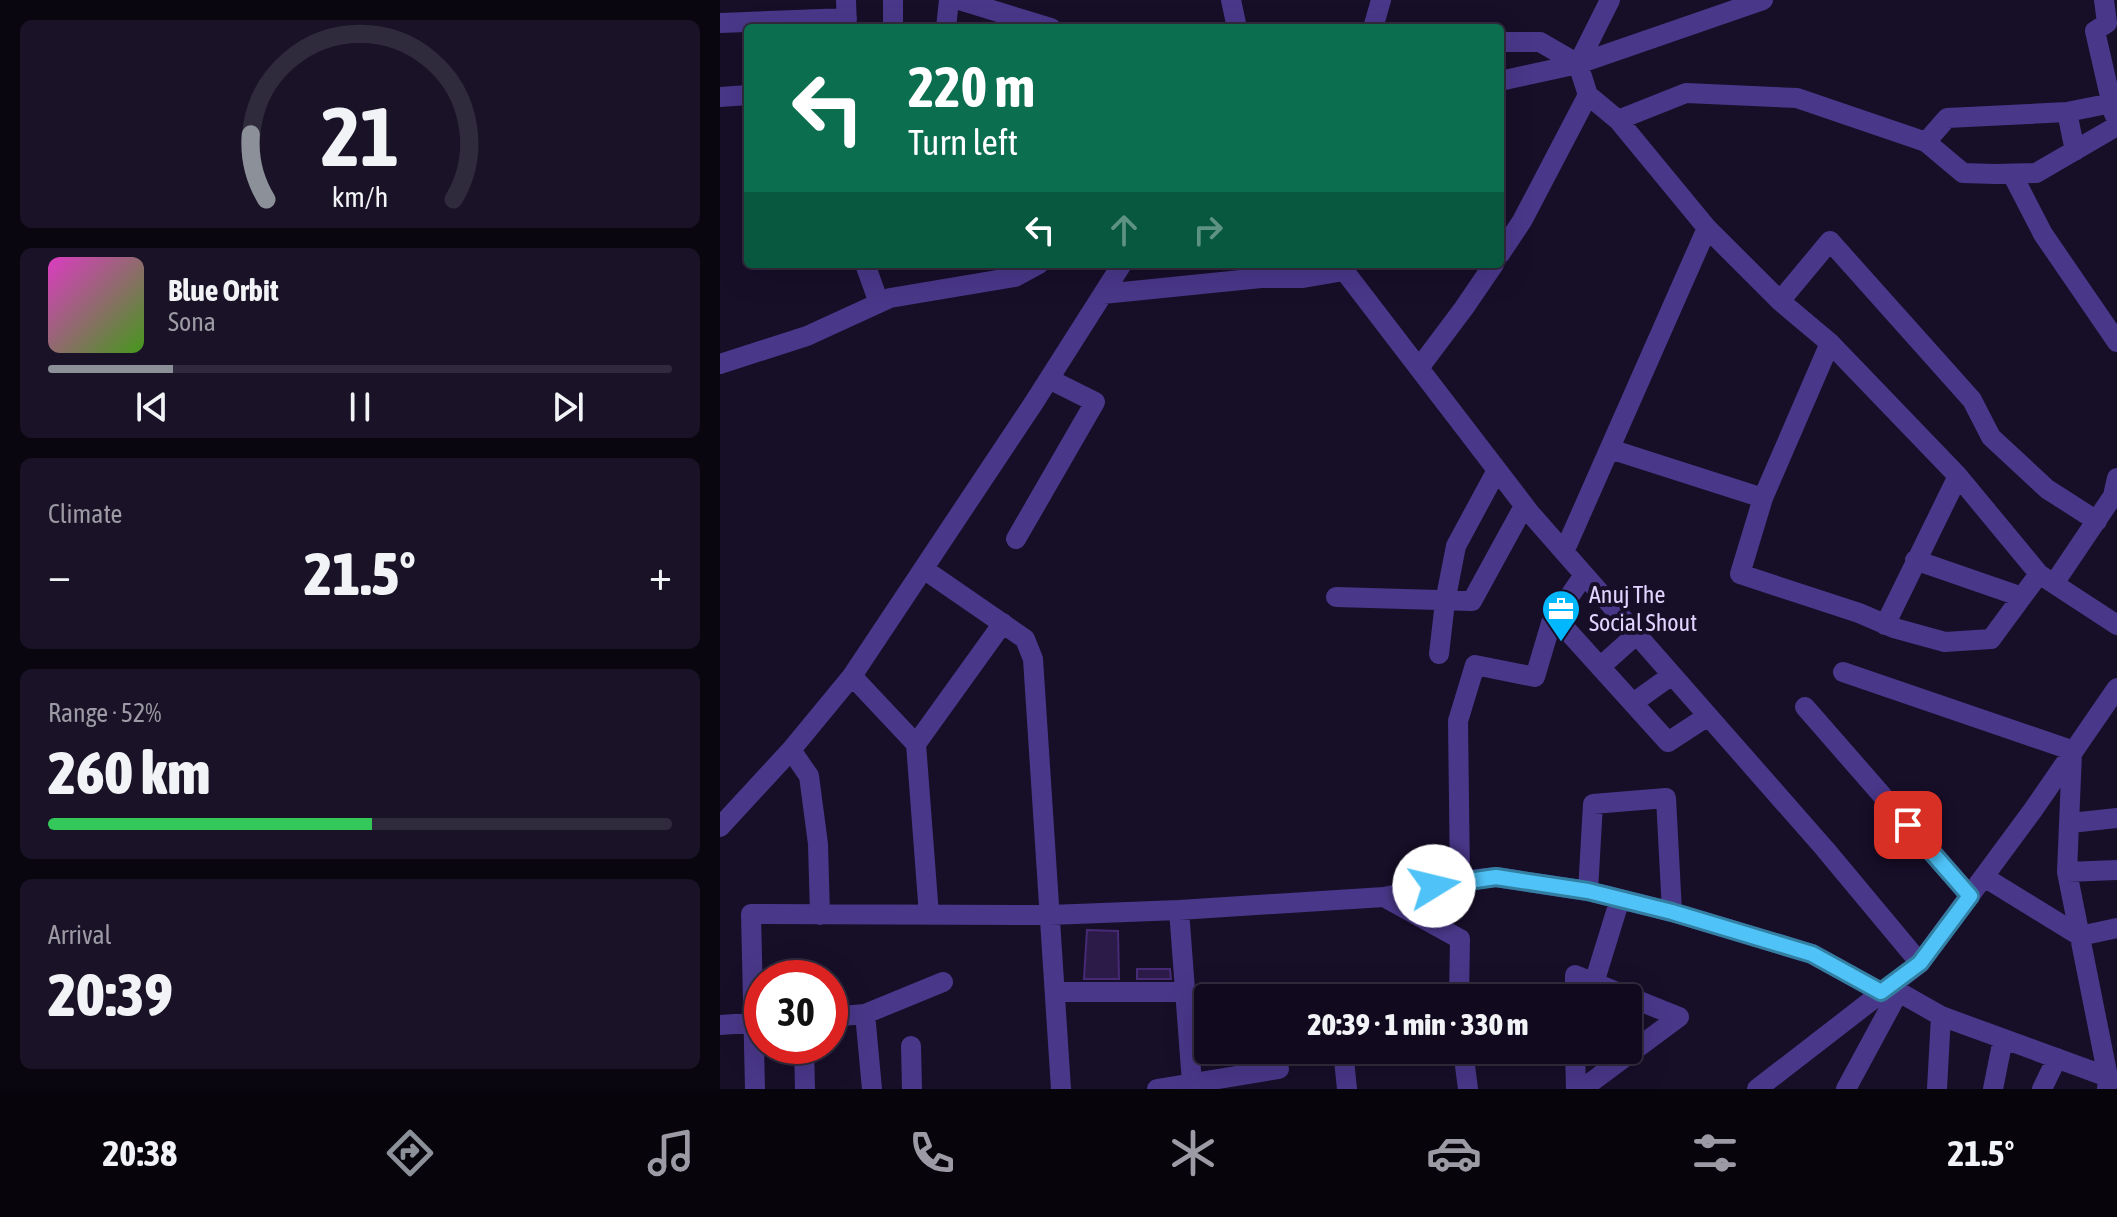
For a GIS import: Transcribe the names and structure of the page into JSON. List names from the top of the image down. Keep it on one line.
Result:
{"places":{"office":["Anuj The Social Shout"]},"page":{"turn":["220 m","Turn left"],"song":["Blue Orbit","Sona"],"tile":["Climate",["Range · 52%","260 km"],["Arrival","20:39"]],"heat":["−","21.5°","+"],"limit":"30","trip":"20:39 · 1 min · 330 m","tabs":["20:38","21.5°"],"gauge":["21","km/h"]}}
